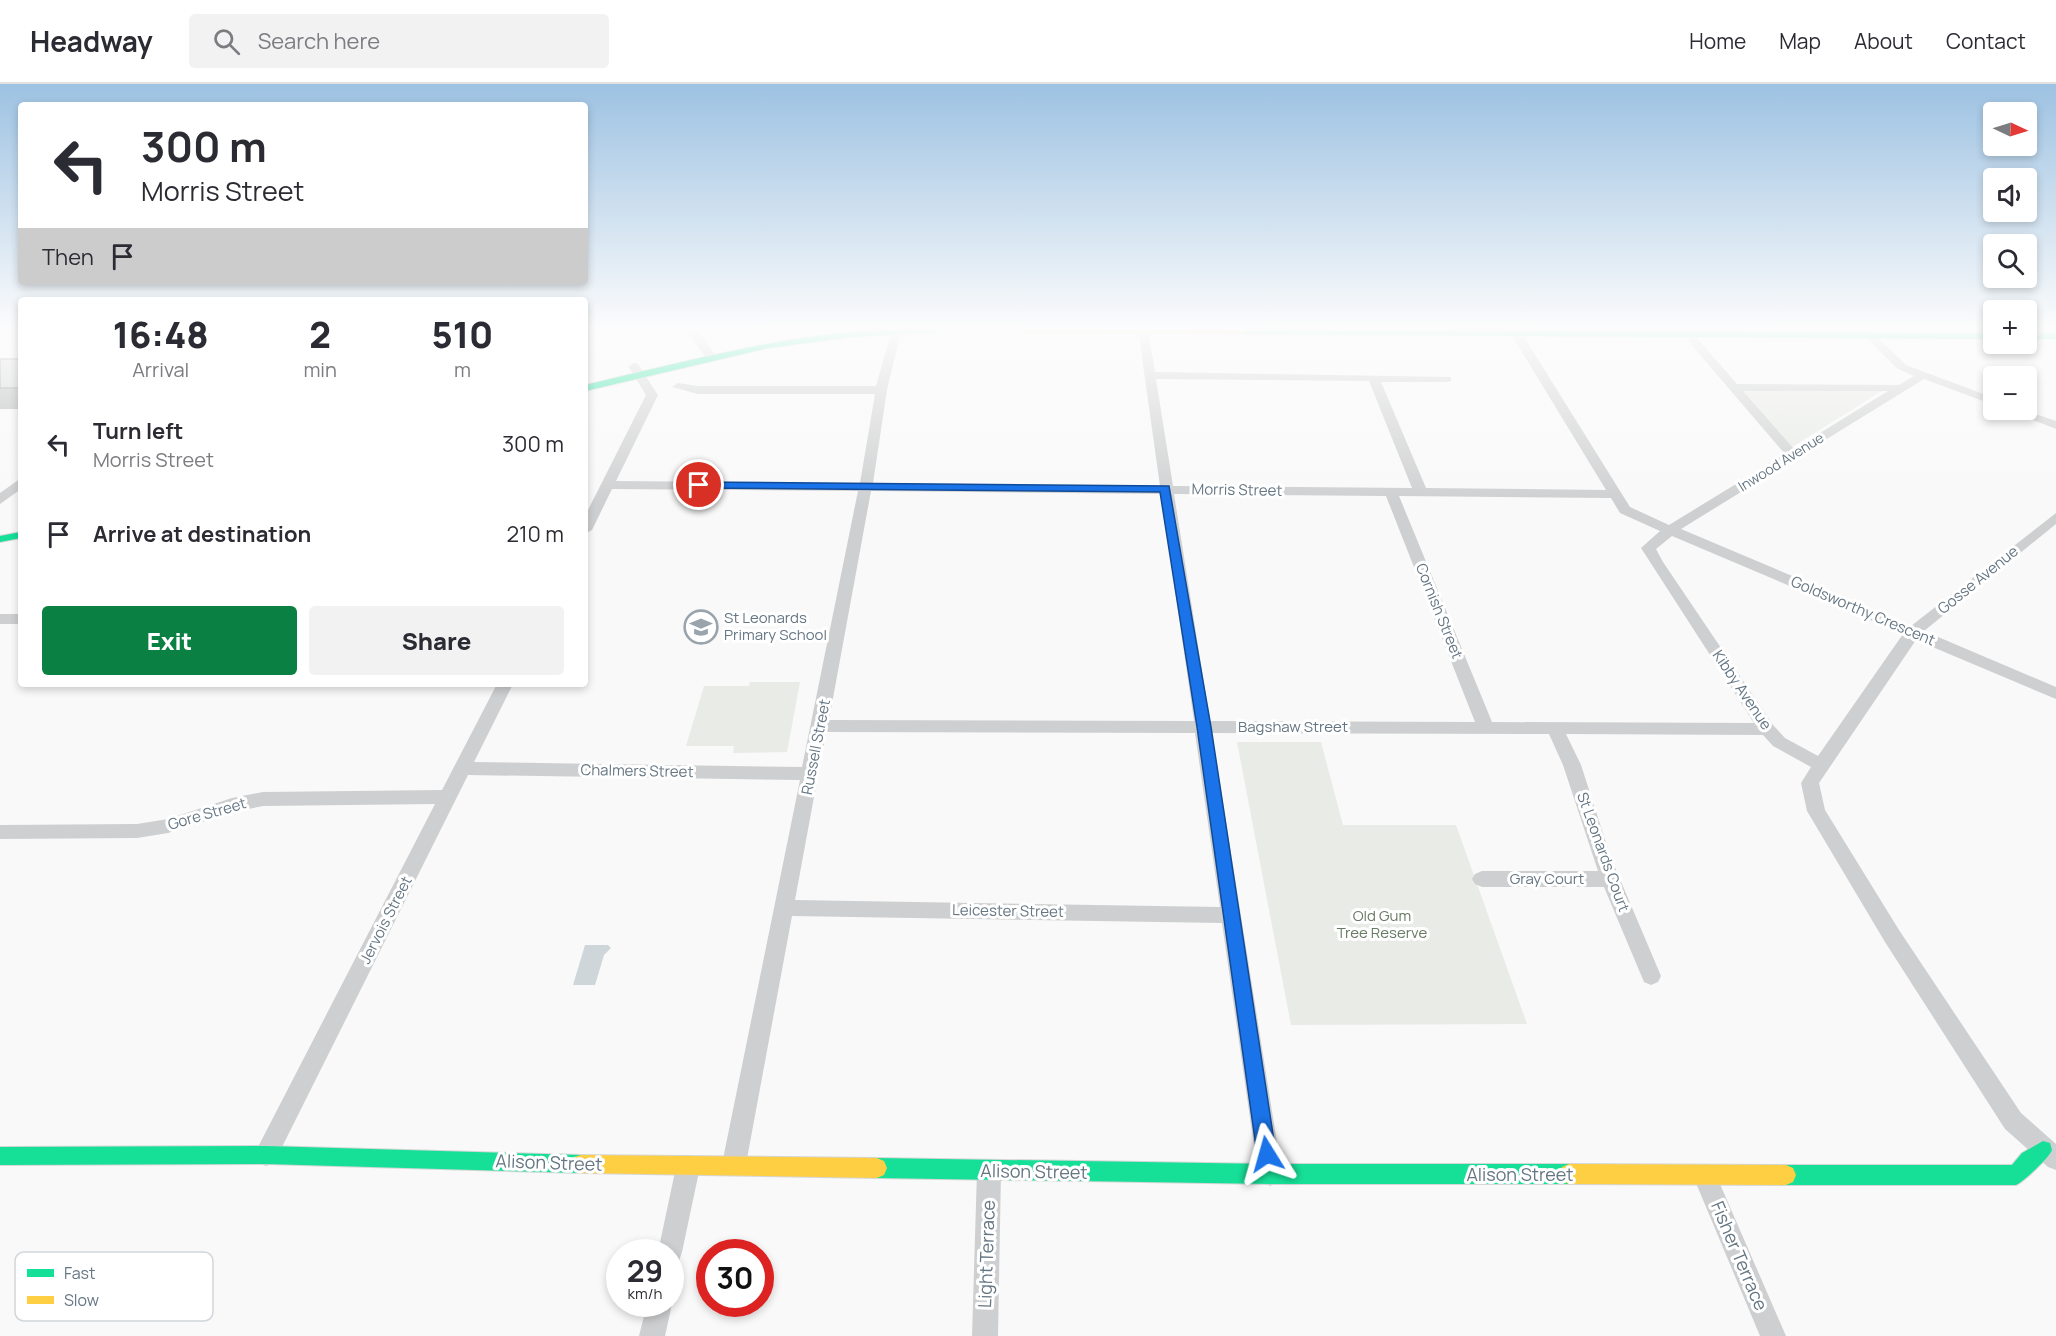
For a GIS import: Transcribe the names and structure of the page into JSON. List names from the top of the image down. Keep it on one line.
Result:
{"streets":{"main road":["Alison Street"],"street":["Inwood Avenue","Morris Street","Gosse Avenue","Cornish Street","Goldsworthy Crescent","Kibby Avenue","Bagshaw Street","Russell Street","Chalmers Street","Gore Street","St Leonards Court","Gray Court","Leicester Street","Jervois Street","Light Terrace","Fisher Terrace"]},"crossings":[["Inwood Avenue","Goldsworthy Crescent"],["Inwood Avenue","Kibby Avenue"],["Morris Street","Cornish Street"],["Morris Street","Russell Street"],["Gosse Avenue","Goldsworthy Crescent"],["Gosse Avenue","Kibby Avenue"],["Cornish Street","Bagshaw Street"],["Goldsworthy Crescent","Kibby Avenue"],["Kibby Avenue","Bagshaw Street"],["Bagshaw Street","Russell Street"],["Bagshaw Street","St Leonards Court"],["Russell Street","Chalmers Street"],["Russell Street","Leicester Street"],["Russell Street","Alison Street"],["Chalmers Street","Jervois Street"],["Gore Street","Jervois Street"],["St Leonards Court","Gray Court"],["Jervois Street","Alison Street"],["Alison Street","Light Terrace"],["Alison Street","Fisher Terrace"]],"parks":["Old Gum Tree Reserve"],"places":{"school or university":["St Leonards Primary School"]},"legend":["Fast","Slow"],"north":"right","page":{"header":"Headway","search":"Search here","nav":["Home","Map","About","Contact"],"map_buttons":["+","−"],"turn":["300 m","Morris Street"],"then":"Then","eta":["16:48","Arrival","2","min","510","m"],"list":[{"name":"Turn left","note":"Morris Street","value":"300 m"},{"name":"Arrive at destination","value":"210 m"}],"buttons":["Exit","Share"],"speed":"29 km/h","limit":"30"}}
